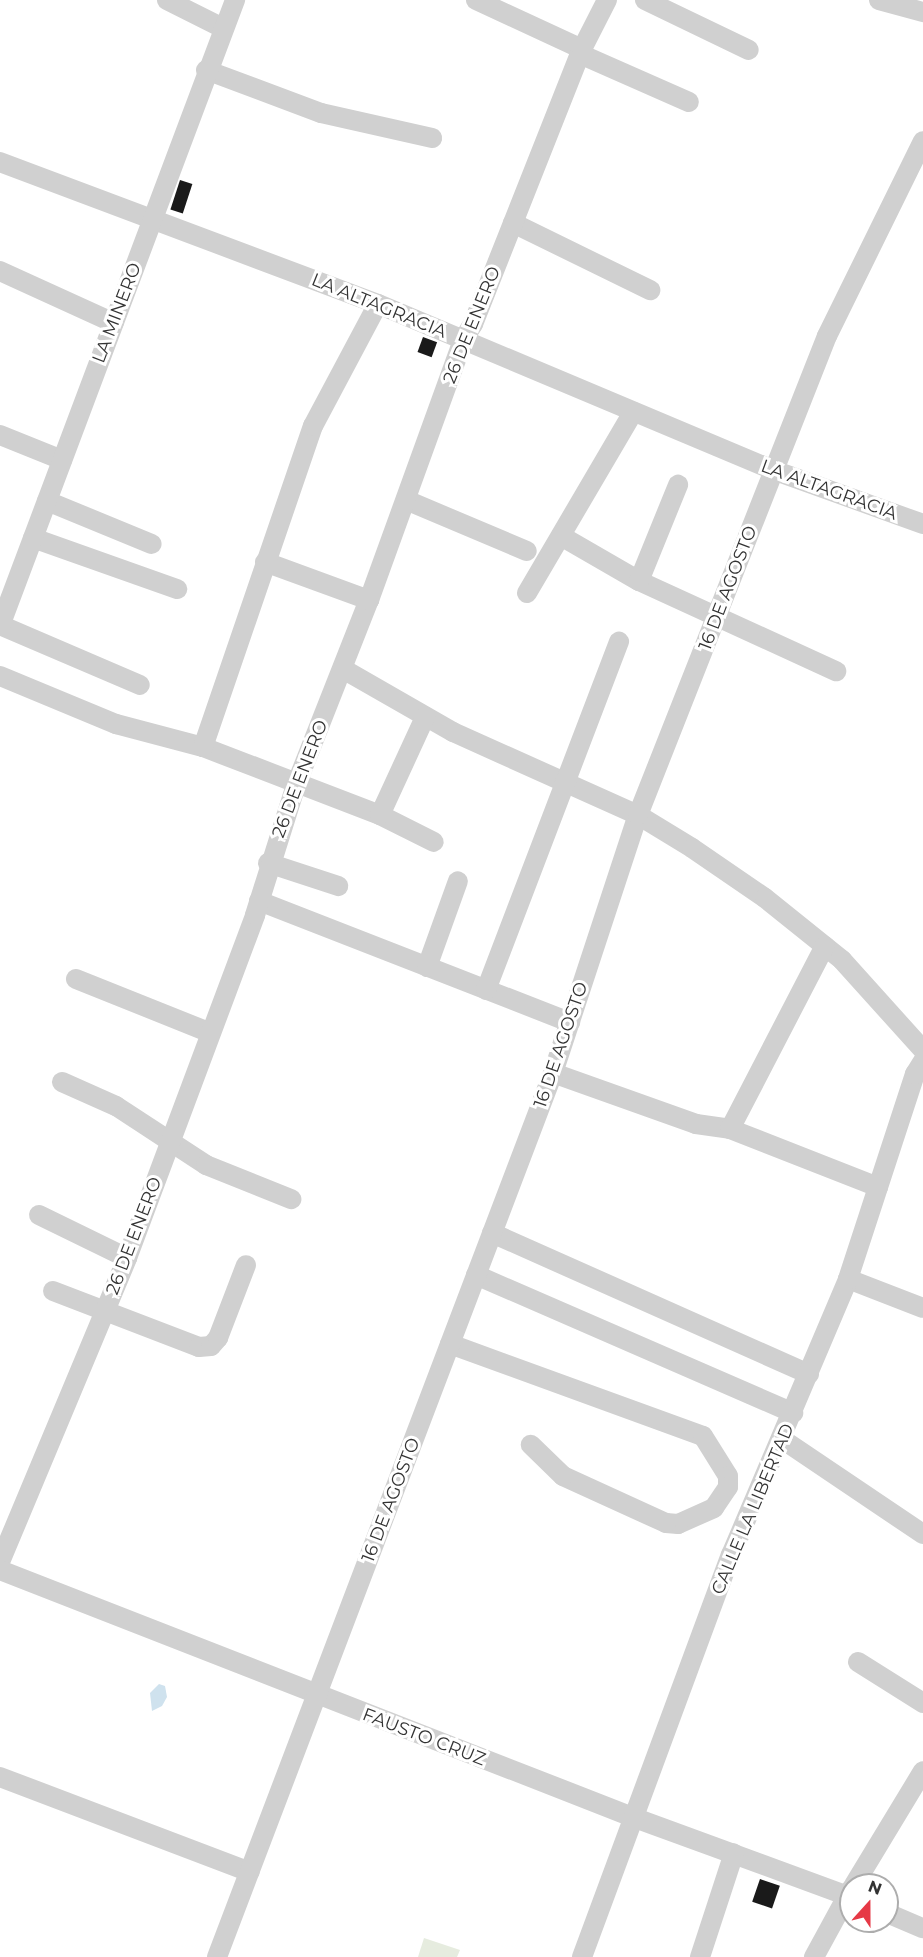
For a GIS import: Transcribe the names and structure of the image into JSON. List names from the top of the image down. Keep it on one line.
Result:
{"streets":{"street":["LA ALTAGRACIA","LA MINERO","26 DE ENERO","16 DE AGOSTO","CALLE LA LIBERTAD","FAUSTO CRUZ"]},"crossings":[["LA ALTAGRACIA","LA MINERO"],["LA ALTAGRACIA","26 DE ENERO"],["LA ALTAGRACIA","16 DE AGOSTO"],["16 DE AGOSTO","FAUSTO CRUZ"],["CALLE LA LIBERTAD","FAUSTO CRUZ"]],"north":"top"}
